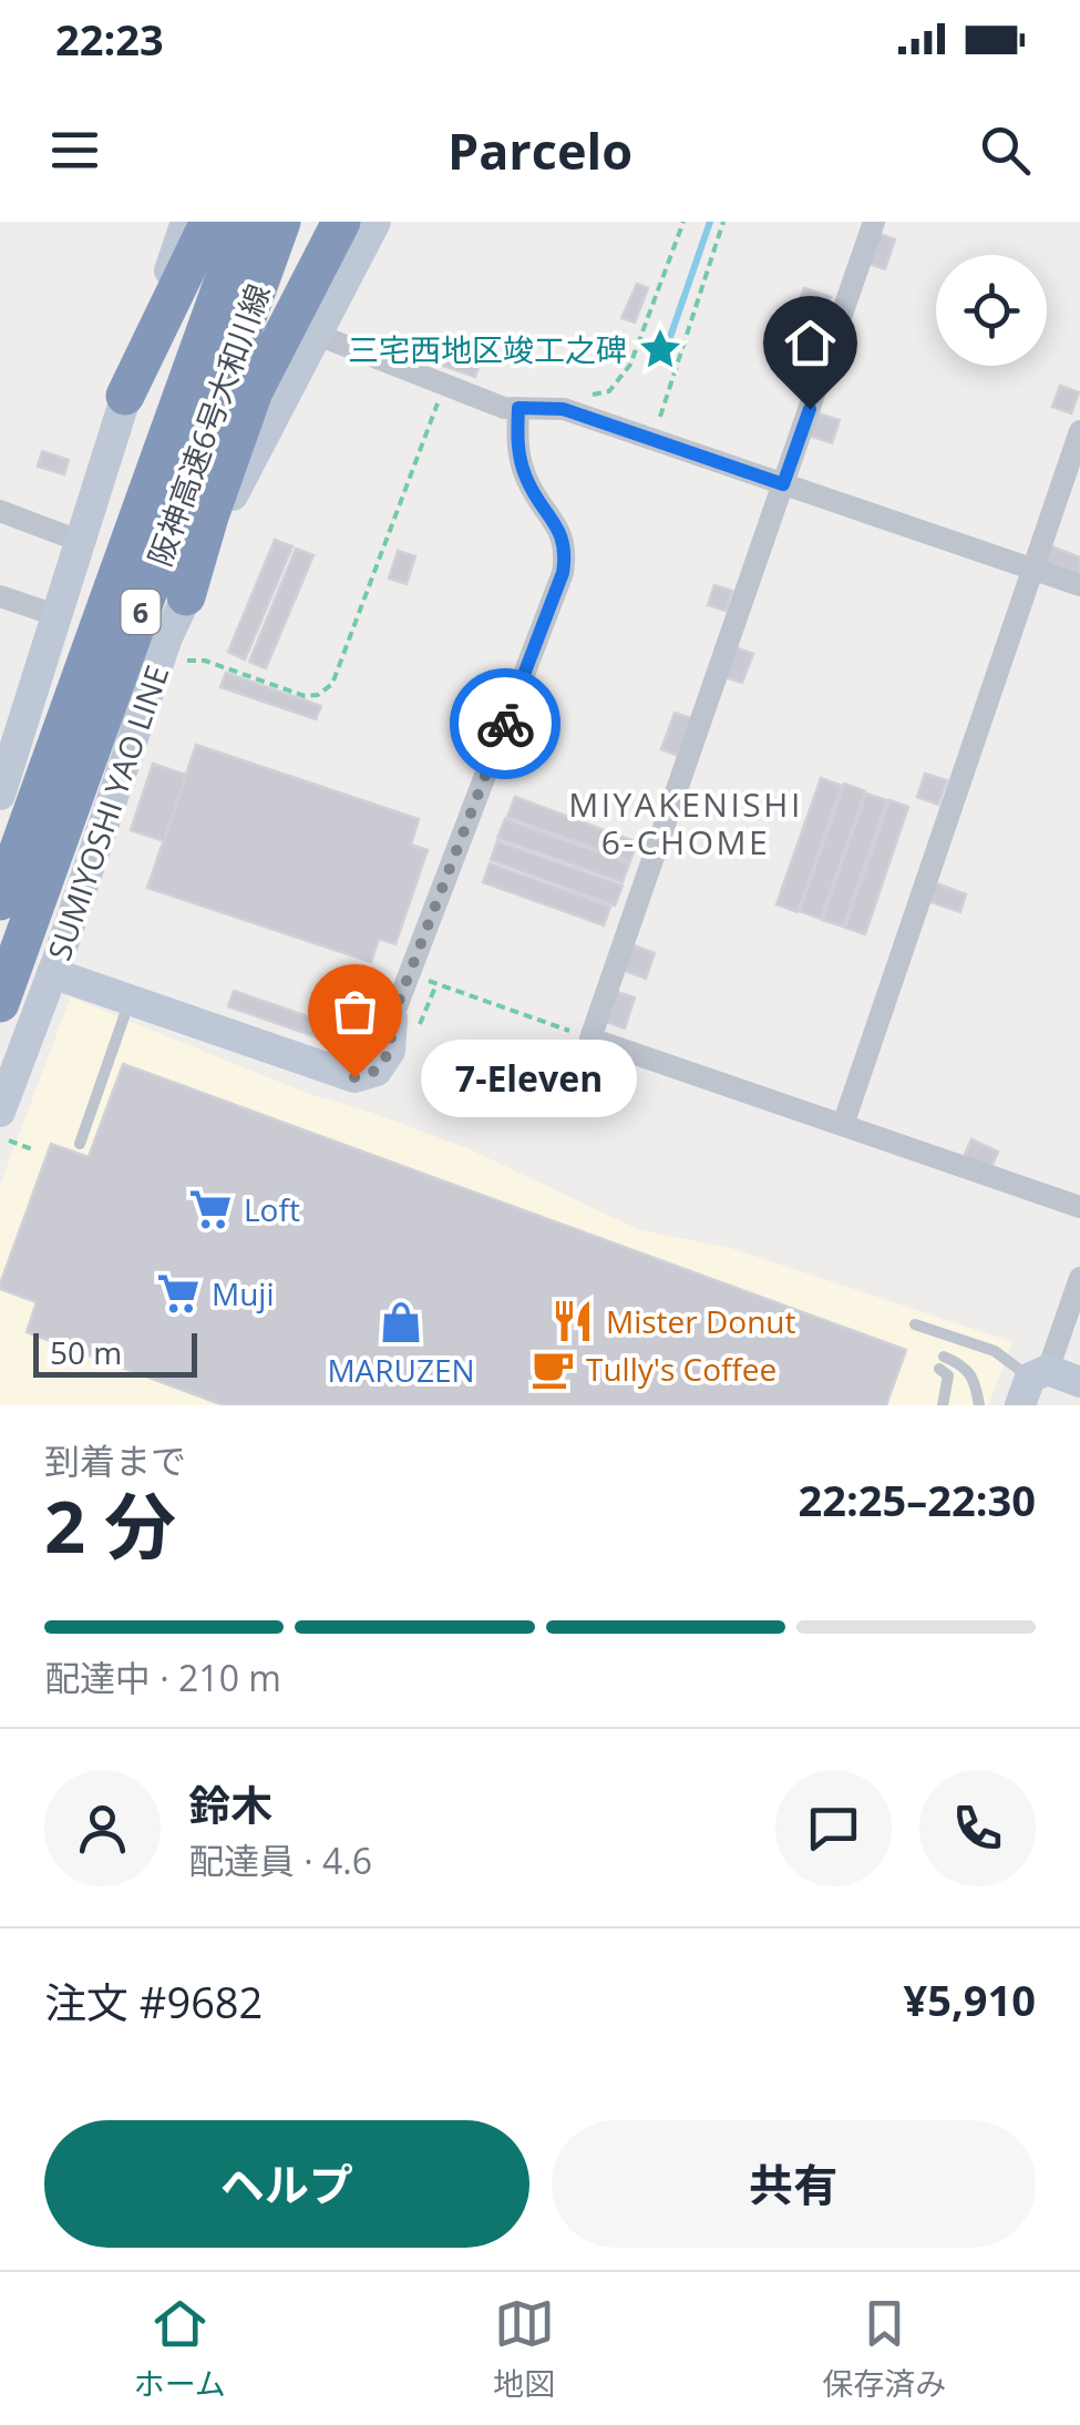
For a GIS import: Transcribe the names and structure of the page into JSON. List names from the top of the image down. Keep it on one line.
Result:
{"streets":{"highway":["阪神高速6号大和川線","6"],"main road":["SUMIYOSHI YAO LINE"]},"districts":["MIYAKENISHI 6-CHOME"],"places":{"place":["三宅西地区竣工之碑"],"other":["7-Eleven"],"supermarket":["Loft","Muji"],"restaurant":["Mister Donut"],"shop":["MARUZEN"],"cafe":["Tully's Coffee"]},"scale_bar":"50 m","page":{"status":"22:23","header":"Parcelo","bubble":"7-Eleven","scale":"50 m","heading":["2 分","到着まで","22:25–22:30"],"panel":["鈴木","配達員 · 4.6","注文 #9682","¥5,910"],"bar":"配達中 · 210 m","buttons":["ヘルプ","共有"],"tabs":["ホーム","地図","保存済み"]}}
